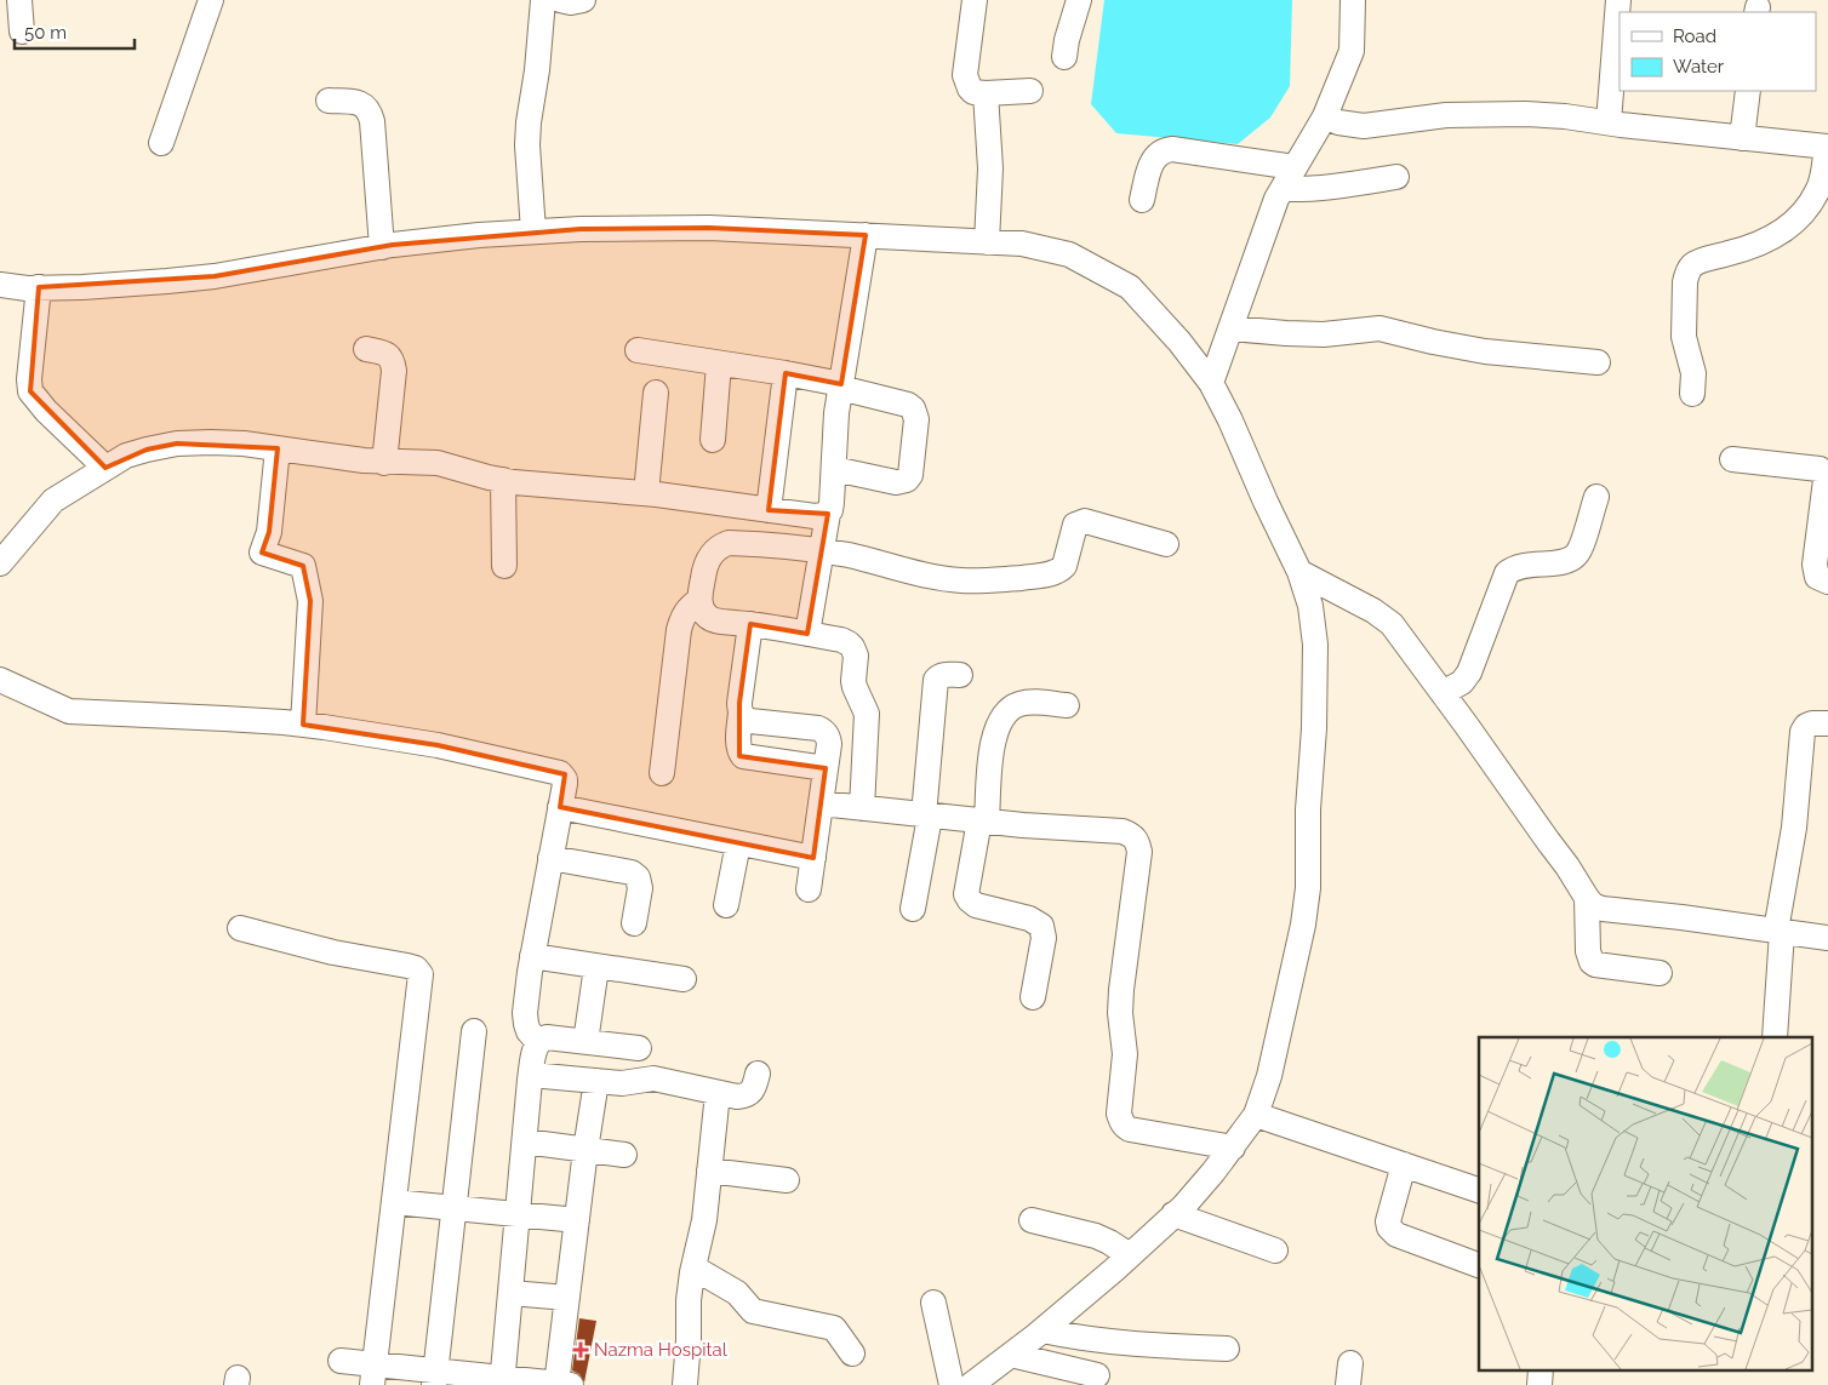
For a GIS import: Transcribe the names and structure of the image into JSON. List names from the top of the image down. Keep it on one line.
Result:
{"places":{"health":["Nazma Hospital"]},"legend":["Road","Water"],"scale_bar":"50 m"}
